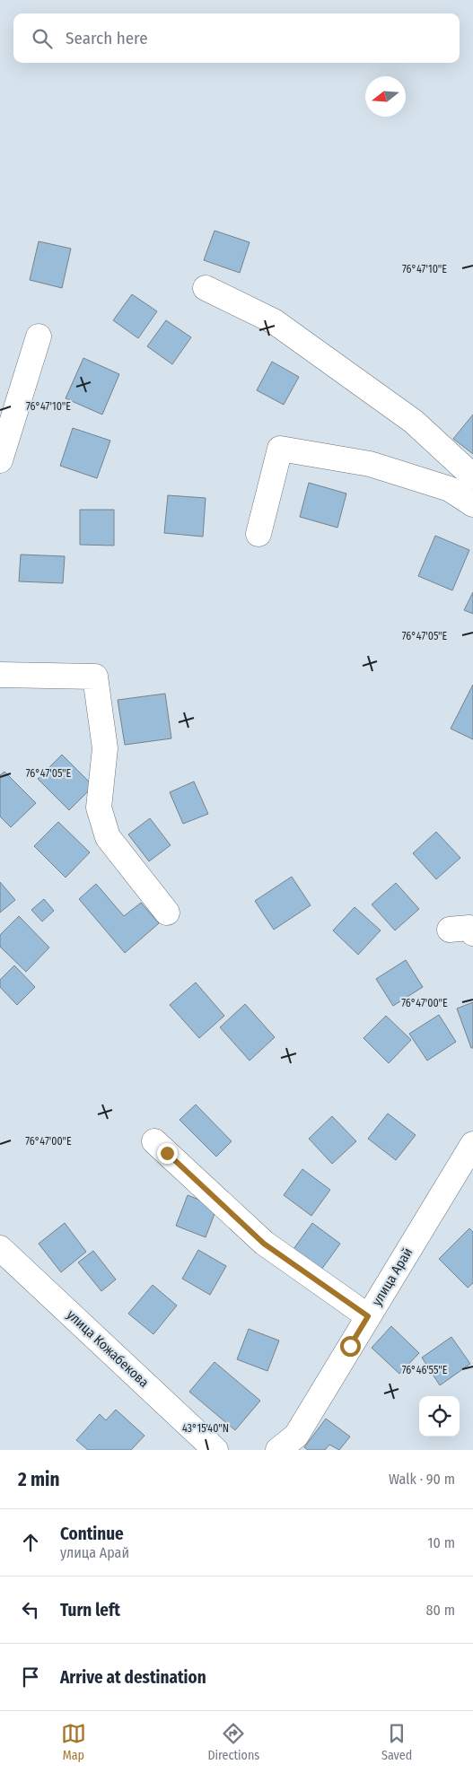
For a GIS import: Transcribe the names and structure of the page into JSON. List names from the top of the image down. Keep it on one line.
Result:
{"streets":{"street":["улица Арай","улица Кожабекова"]},"north":"left","page":{"search":"Search here","heading":["2 min","Walk · 90 m"],"list":[["Continue","улица Арай","10 m"],["Turn left","80 m"],"Arrive at destination"],"nav":["Map","Directions","Saved"]},"coordinates":["76°47'10\"E","76°47'05\"E","76°47'00\"E","76°46'55\"E","43°15'40\"N"]}
